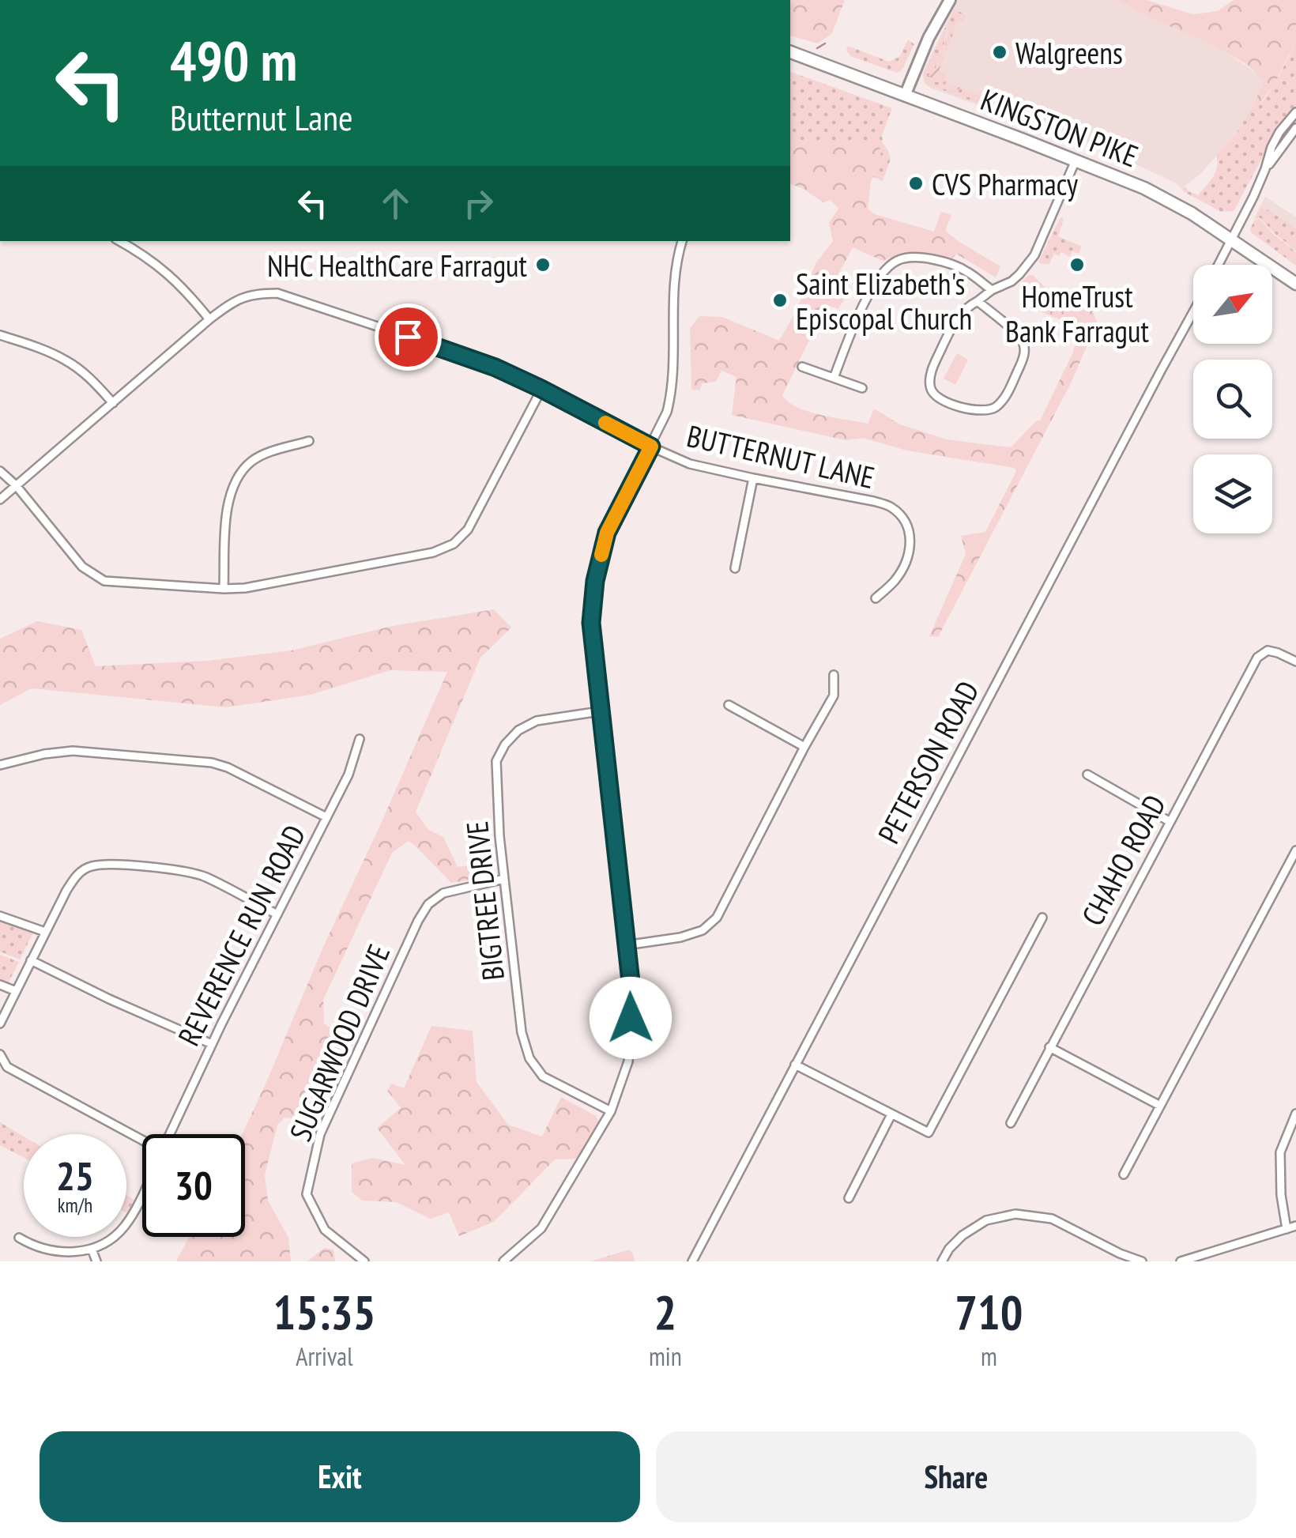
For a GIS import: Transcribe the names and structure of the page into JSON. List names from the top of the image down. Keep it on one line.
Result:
{"streets":{"main road":["KINGSTON PIKE"],"street":["BUTTERNUT LANE","PETERSON ROAD","CHAHO ROAD","BIGTREE DRIVE","REVERENCE RUN ROAD","SUGARWOOD DRIVE"]},"crossings":[["BIGTREE DRIVE","SUGARWOOD DRIVE"]],"places":["Walgreens","CVS Pharmacy","NHC HealthCare Farragut","HomeTrust Bank Farragut","Saint Elizabeth's Episcopal Church"],"north":"top right","page":{"turn":["490 m","Butternut Lane"],"speed":"25 km/h","limit":"30","eta":["15:35","Arrival","2","min","710","m"],"buttons":["Exit","Share"]}}
